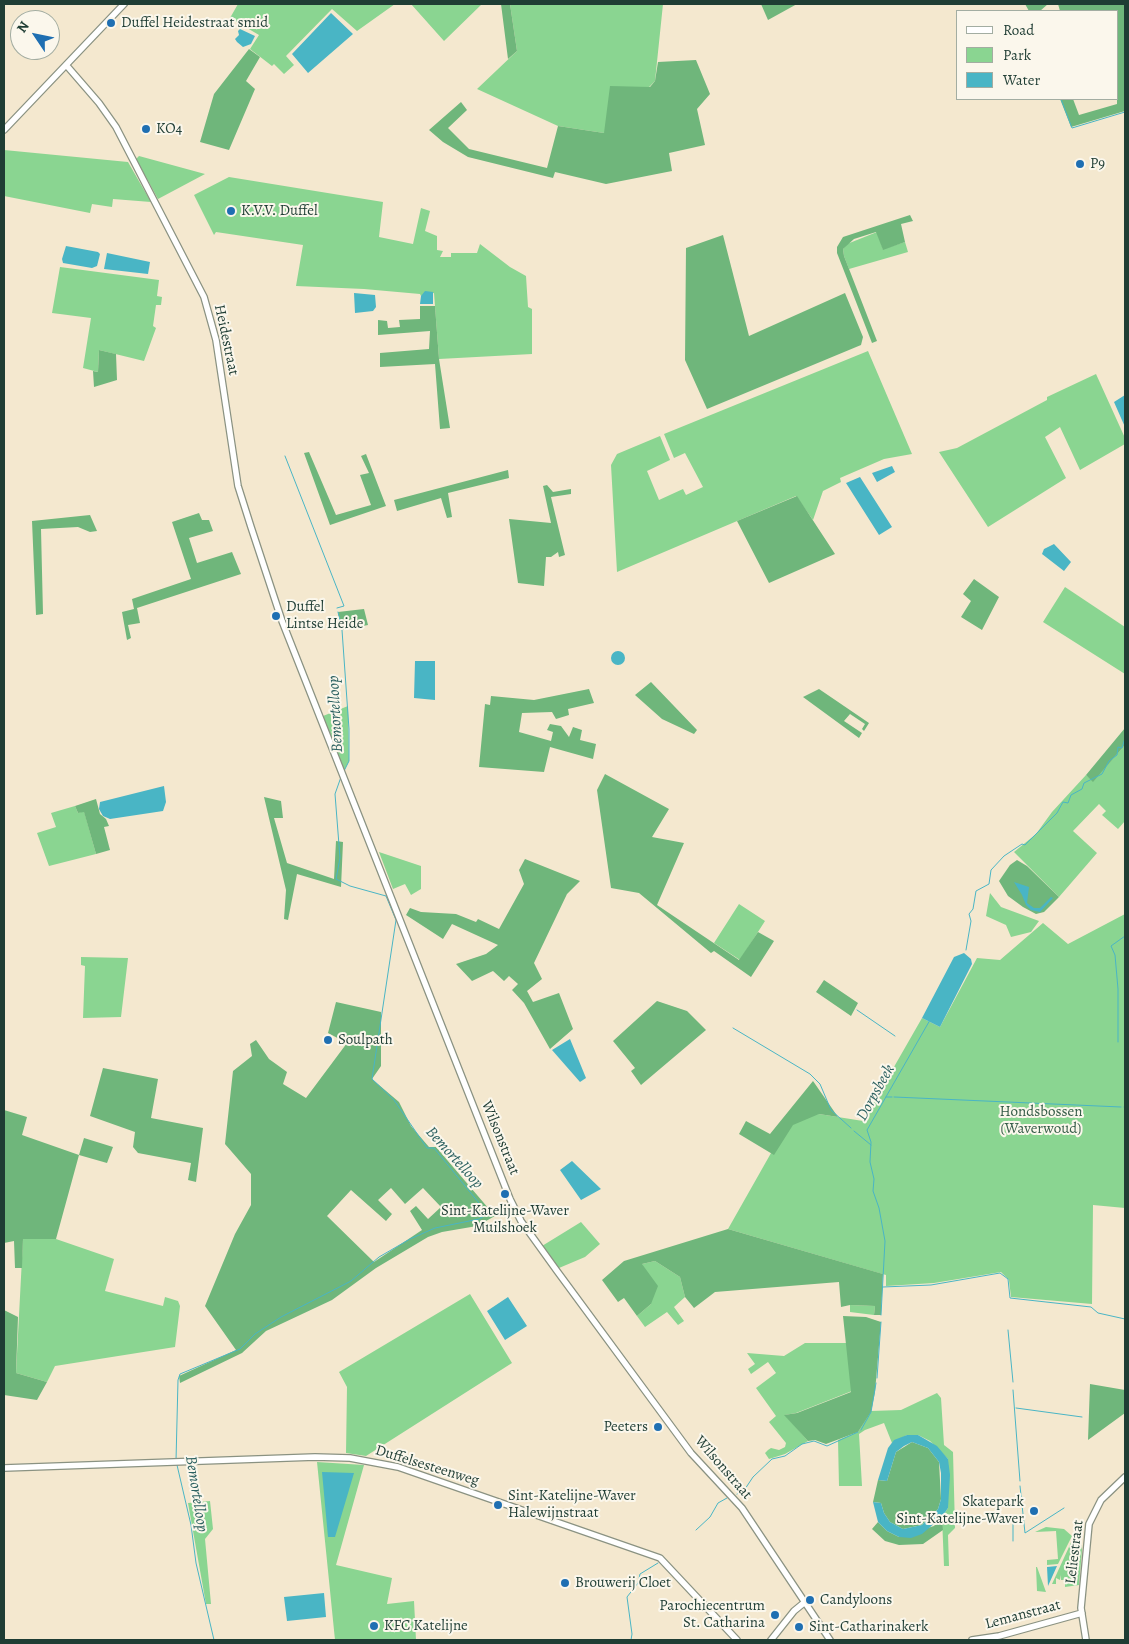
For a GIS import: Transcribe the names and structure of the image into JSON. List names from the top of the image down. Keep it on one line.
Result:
{"streets":{"street":["Heidestraat","Wilsonstraat","Duffelsesteenweg","Leliestraat","Lemanstraat"]},"crossings":[["Heidestraat","Wilsonstraat"],["Leliestraat","Lemanstraat"]],"water":["Bemortelloop","Dorpsbeek"],"parks":["Hondsbossen (Waverwoud)"],"places":["Duffel Heidestraat smid","KO4","P9","K.V.V. Duffel","Duffel Lintse Heide","Soulpath","Sint-Katelijne-Waver Muilshoek","Peeters","Sint-Katelijne-Waver Halewijnstraat","Skatepark Sint-Katelijne-Waver","Brouwerij Cloet","Candyloons","Parochiecentrum St. Catharina","KFC Katelijne","Sint-Catharinakerk"],"legend":["Road","Park","Water"],"north":"top left"}
